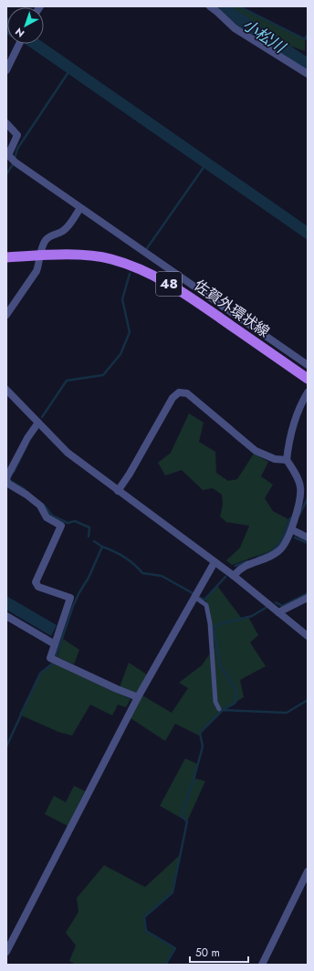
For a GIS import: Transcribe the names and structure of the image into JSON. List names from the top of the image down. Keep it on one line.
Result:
{"streets":{"main road":["48","佐賀外環状線"]},"water":["小松川"],"scale_bar":"50 m","north":"bottom left"}
